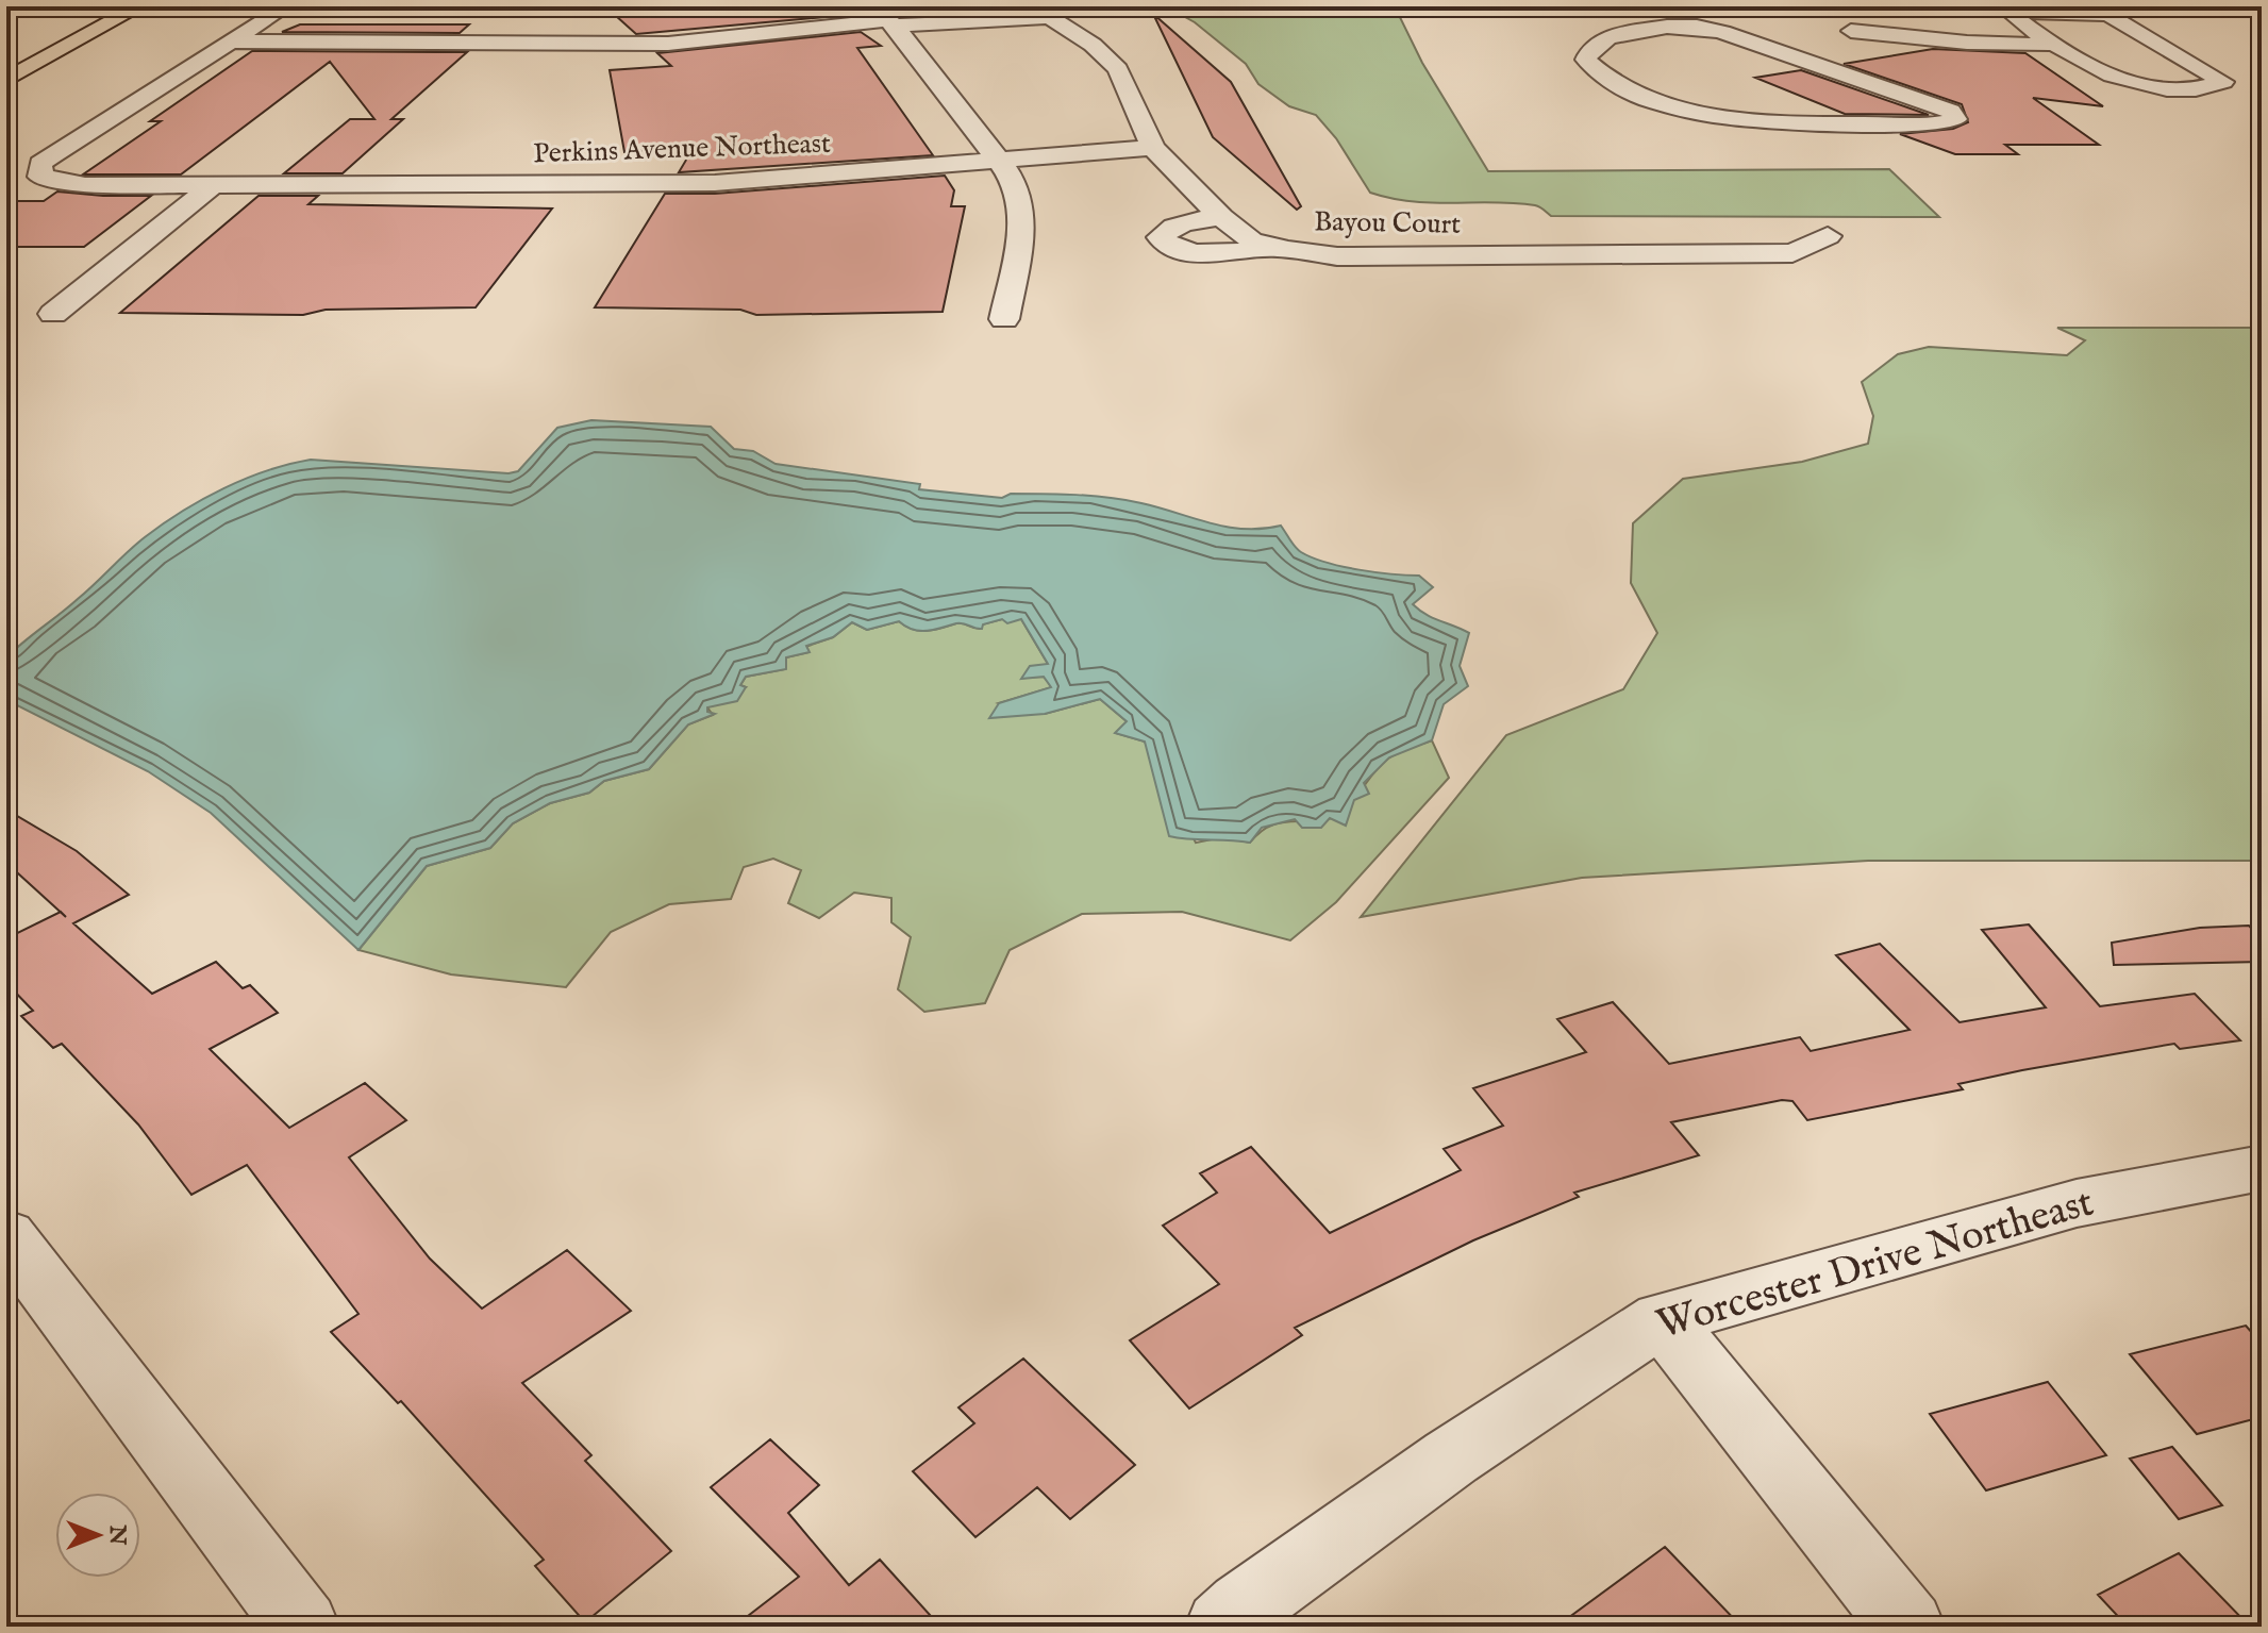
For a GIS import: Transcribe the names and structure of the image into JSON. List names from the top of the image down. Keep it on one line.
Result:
{"streets":{"street":["Perkins Avenue Northeast","Bayou Court","Worcester Drive Northeast"]},"crossings":[["Perkins Avenue Northeast","Bayou Court"]],"north":"right"}
